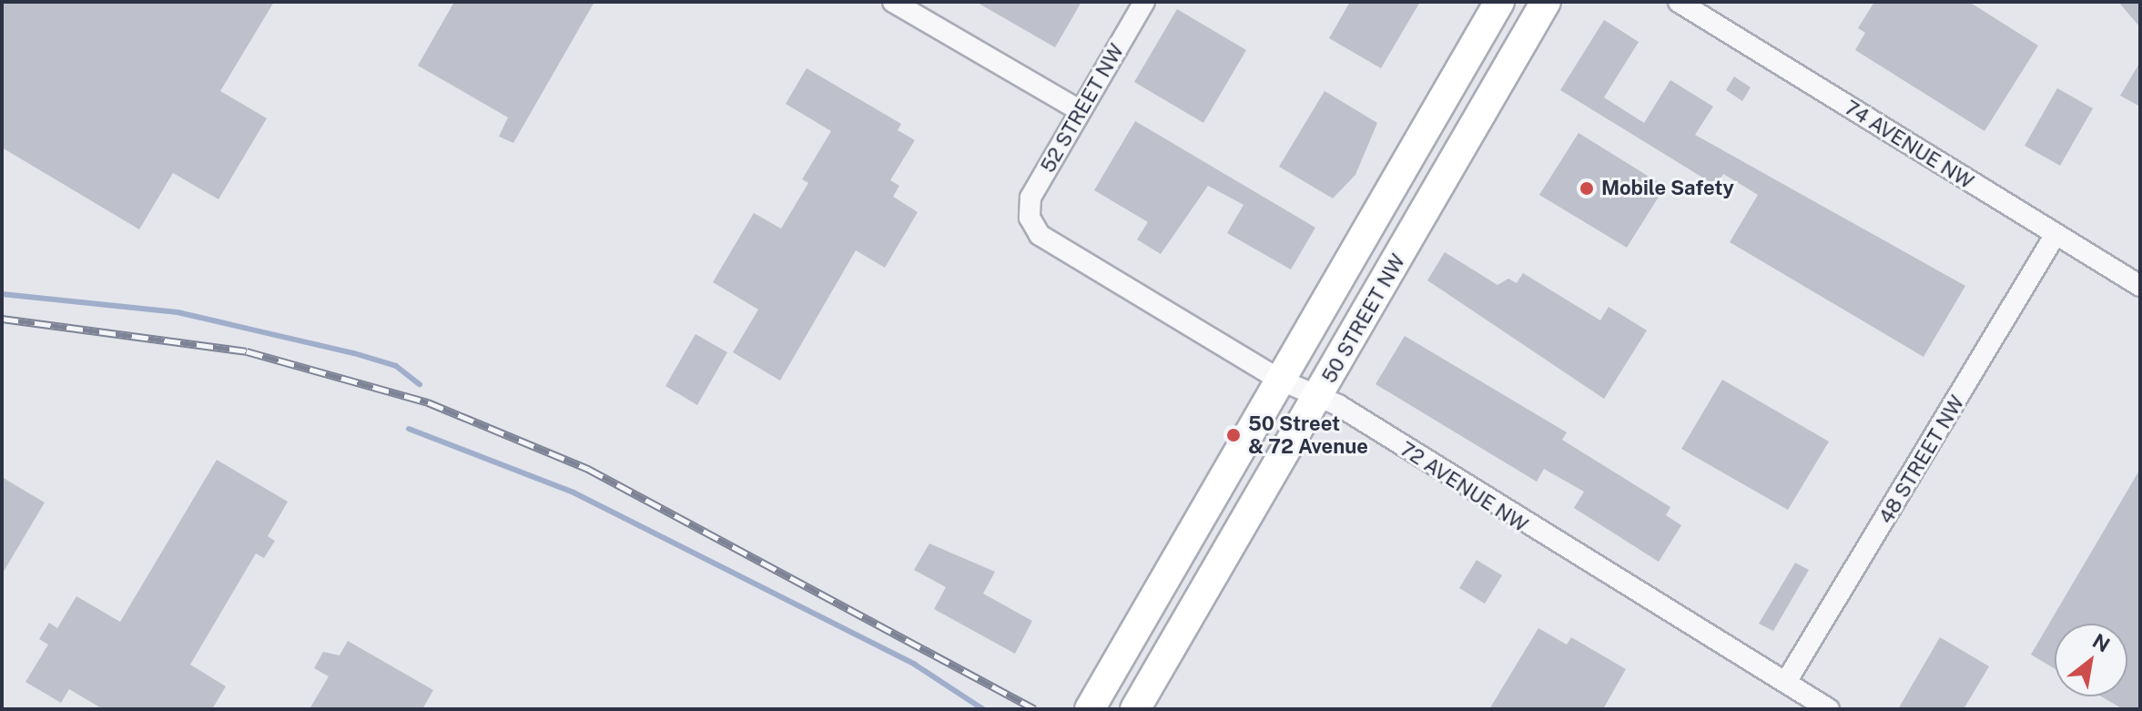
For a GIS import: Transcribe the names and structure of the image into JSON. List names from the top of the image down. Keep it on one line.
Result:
{"streets":{"main road":["50 STREET NW"],"street":["52 STREET NW","74 AVENUE NW","48 STREET NW","72 AVENUE NW"]},"crossings":[["52 STREET NW","72 AVENUE NW"],["74 AVENUE NW","48 STREET NW"],["50 STREET NW","72 AVENUE NW"],["48 STREET NW","72 AVENUE NW"]],"places":["Mobile Safety","50 Street & 72 Avenue"],"north":"top right"}
